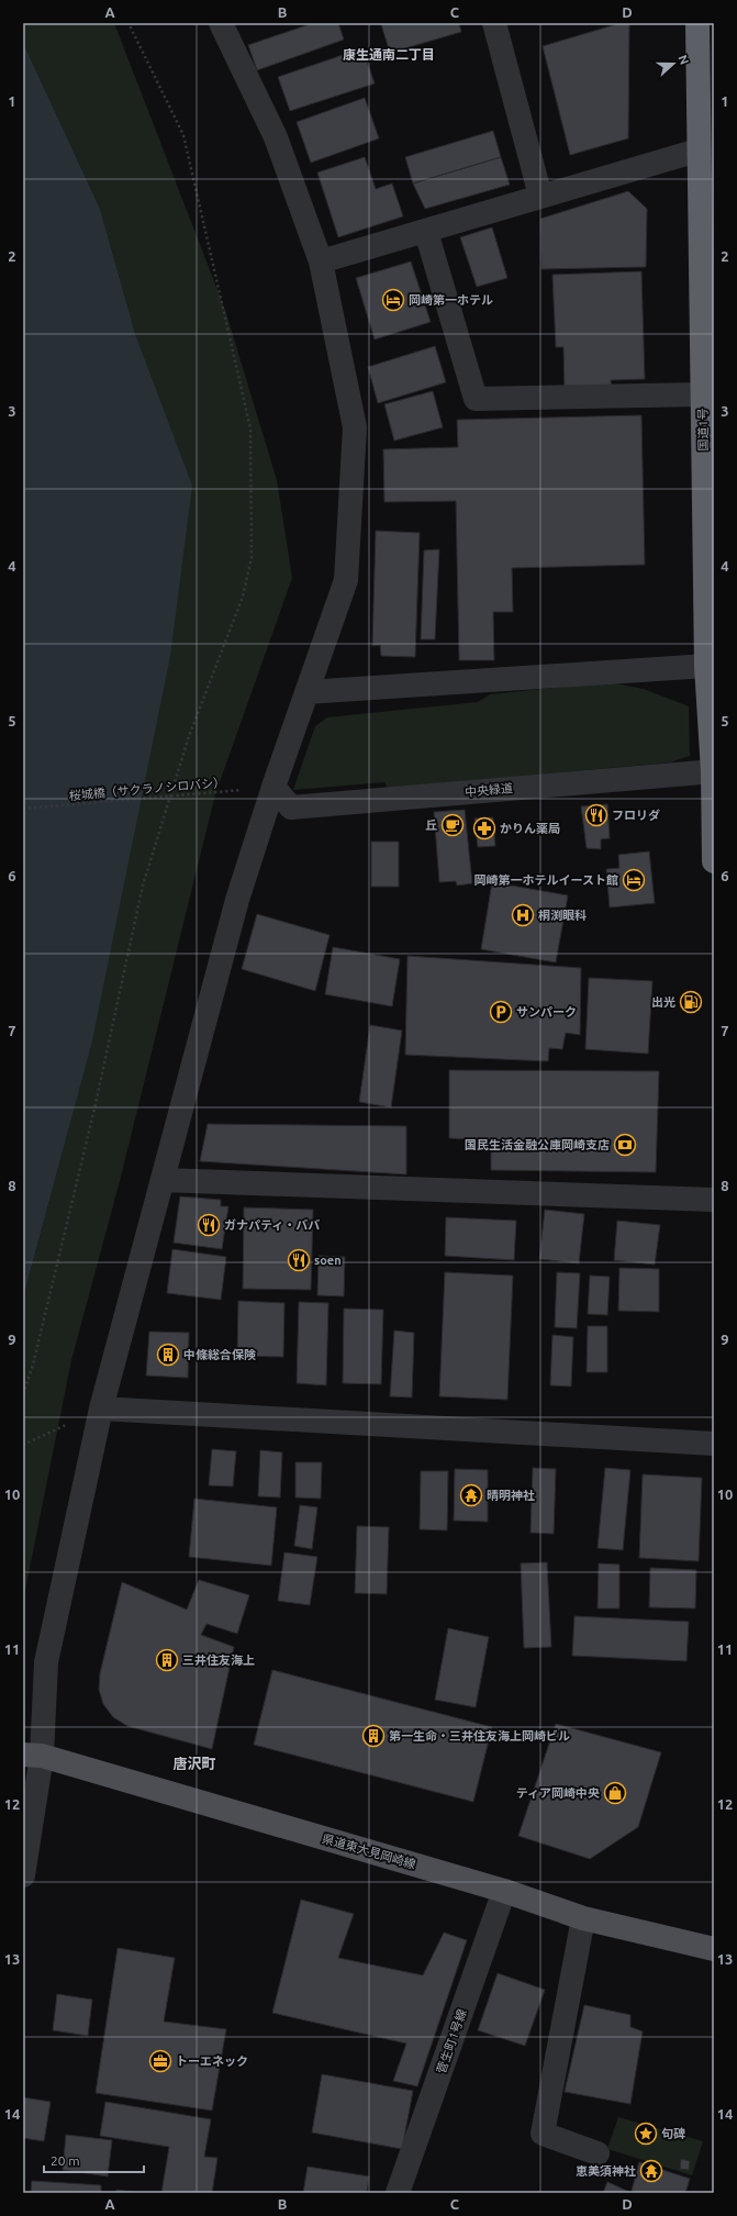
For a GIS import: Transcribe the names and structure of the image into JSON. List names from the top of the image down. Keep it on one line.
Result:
{"streets":{"highway":["国道1号"],"main road":["県道東大見岡崎線"],"street":["中央緑道","菅生町1号線"],"path":["桜城橋（サクラノシロバシ）"]},"crossings":[["国道1号","中央緑道"],["桜城橋（サクラノシロバシ）","中央緑道"],["県道東大見岡崎線","菅生町1号線"]],"districts":["康生通南二丁目","唐沢町"],"places":{"hotel":["岡崎第一ホテル","岡崎第一ホテルイースト館"],"restaurant":["フロリダ","ガナパティ・ババ","soen"],"cafe":["丘"],"pharmacy":["かりん薬局"],"hospital":["桐渕眼科"],"fuel station":["出光"],"parking":["サンパーク"],"bank":["国民生活金融公庫岡崎支店"],"building":["中條総合保険","三井住友海上","第一生命・三井住友海上岡崎ビル"],"temple":["晴明神社","恵美須神社"],"shop":["ティア岡崎中央"],"office":["トーエネック"],"place":["句碑"]},"scale_bar":"20 m","north":"right","grid":{"columns":["A","B","C","D"],"rows":["1","2","3","4","5","6","7","8","9","10","11","12","13","14"]}}
